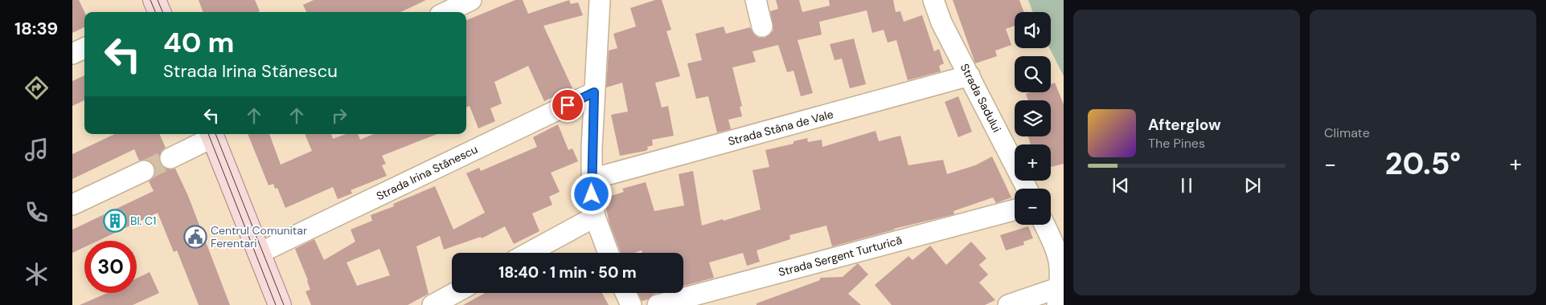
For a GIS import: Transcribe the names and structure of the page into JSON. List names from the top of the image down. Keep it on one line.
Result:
{"streets":{"street":["Strada Sadului","Strada Stâna de Vale","Strada Irina Stănescu","Strada Sergent Turturică"]},"crossings":[["Strada Sadului","Strada Stâna de Vale"]],"places":{"building":["Bl. C1"],"public building":["Centrul Comunitar Ferentari"]},"page":{"tabs":"18:39","tile":"Climate","map_buttons":["+","−"],"turn":["40 m","Strada Irina Stănescu"],"song":["Afterglow","The Pines"],"heat":["−","20.5°","+"],"limit":"30","trip":"18:40 · 1 min · 50 m"}}
